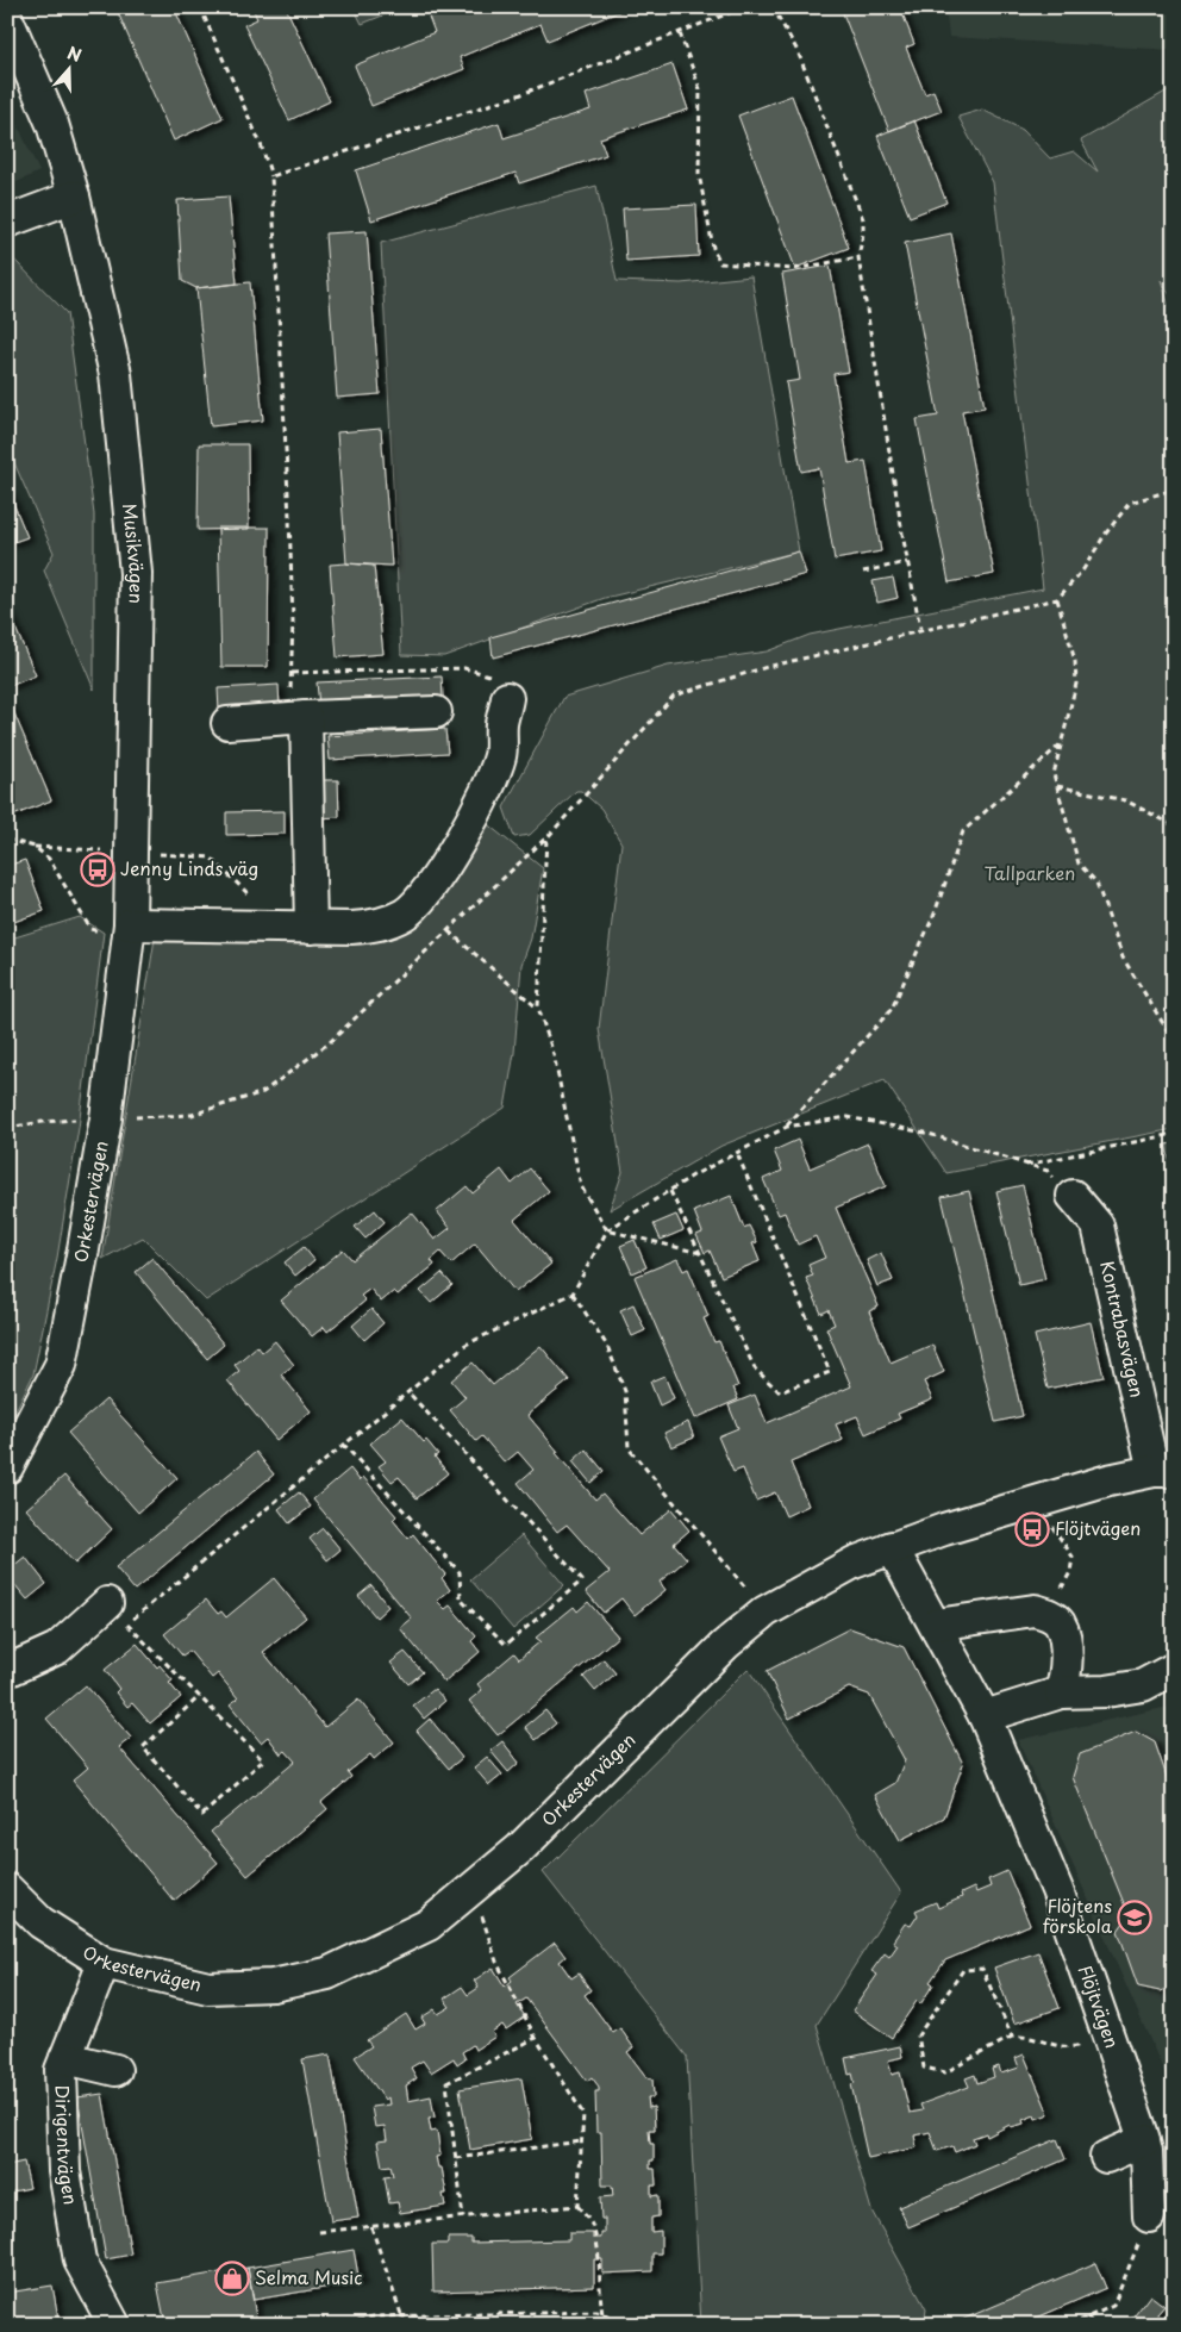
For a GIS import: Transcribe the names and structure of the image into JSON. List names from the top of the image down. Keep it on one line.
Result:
{"streets":{"street":["Musikvägen","Orkestervägen","Kontrabasvägen","Flöjtvägen","Dirigentvägen"]},"crossings":[["Musikvägen","Orkestervägen"],["Orkestervägen","Kontrabasvägen"],["Orkestervägen","Flöjtvägen"],["Orkestervägen","Dirigentvägen"]],"parks":["Tallparken"],"places":{"bus stop":["Jenny Linds väg","Flöjtvägen"],"school or university":["Flöjtens förskola"],"shop":["Selma Music"]},"north":"top"}
